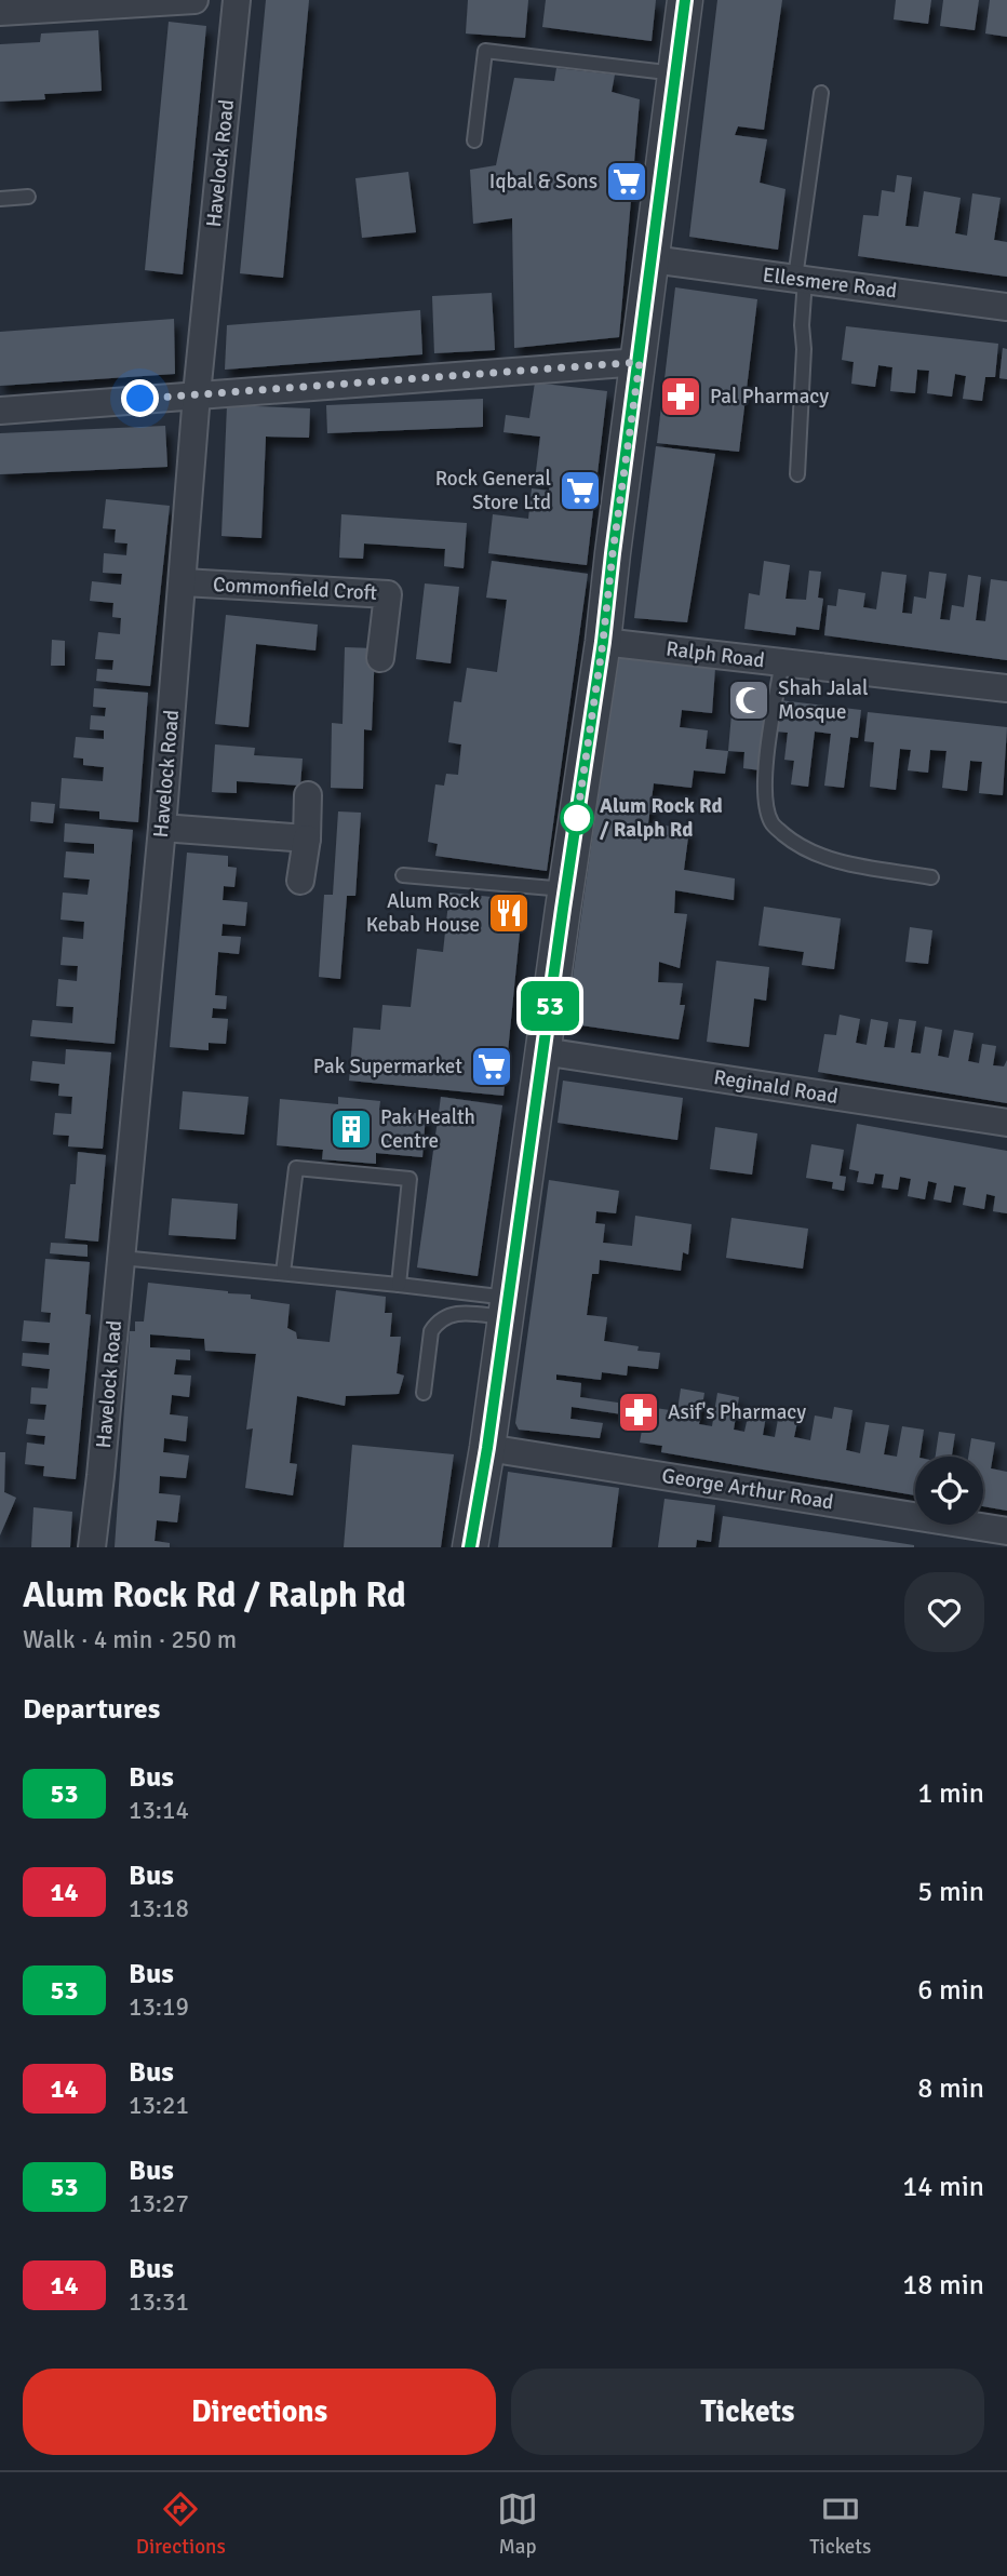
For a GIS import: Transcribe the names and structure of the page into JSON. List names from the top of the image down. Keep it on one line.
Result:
{"streets":{"street":["Havelock Road","Ellesmere Road","Commonfield Croft","Ralph Road","Reginald Road","George Arthur Road"]},"crossings":[["Havelock Road","Commonfield Croft"]],"places":{"supermarket":["Iqbal & Sons","Rock General Store Ltd","Pak Supermarket"],"pharmacy":["Pal Pharmacy","Asif's Pharmacy"],"mosque":["Shah Jalal Mosque"],"other":["Alum Rock Rd / Ralph Rd"],"restaurant":["Alum Rock Kebab House"],"building":["Pak Health Centre"]},"lines":["bus line 53"],"page":{"on_map":"53","heading":[["Alum Rock Rd / Ralph Rd","Walk · 4 min · 250 m"],"Departures"],"list":[{"mark":"53","name":"Bus","note":"13:14","value":"1 min"},{"mark":"14","name":"Bus","note":"13:18","value":"5 min"},{"mark":"53","name":"Bus","note":"13:19","value":"6 min"},{"mark":"14","name":"Bus","note":"13:21","value":"8 min"},{"mark":"53","name":"Bus","note":"13:27","value":"14 min"},{"mark":"14","name":"Bus","note":"13:31","value":"18 min"}],"buttons":["Directions","Tickets"],"tabs":["Directions","Map","Tickets"]}}
